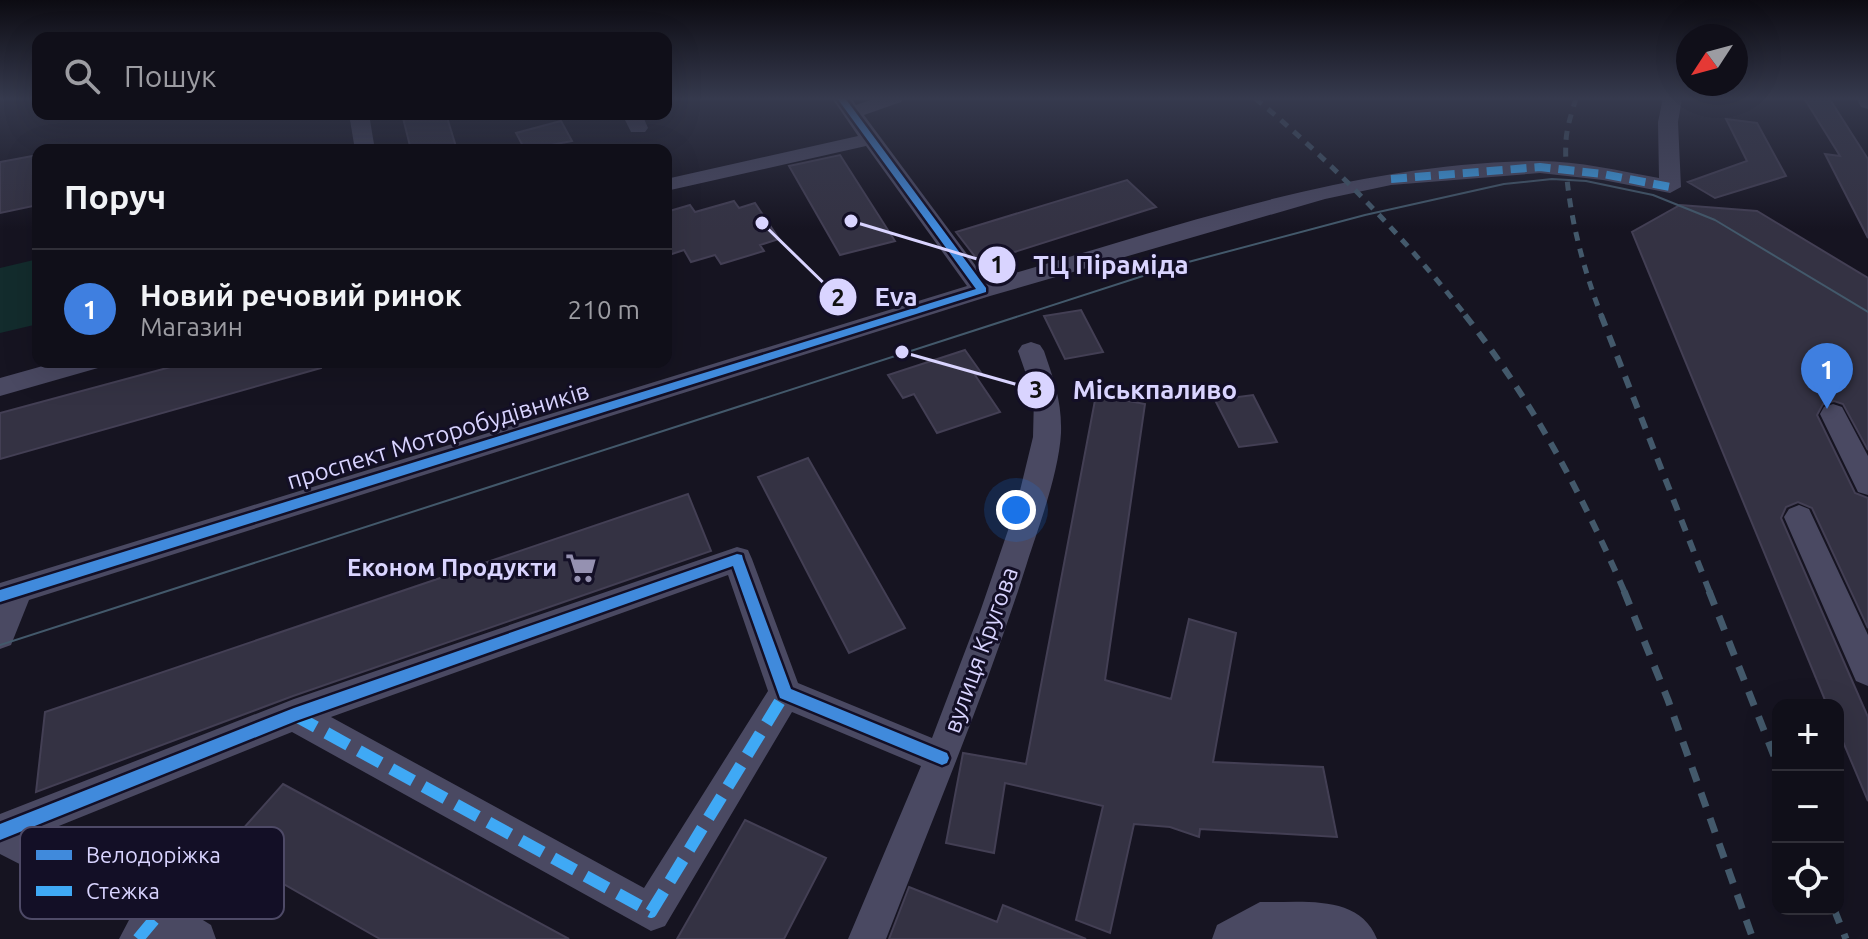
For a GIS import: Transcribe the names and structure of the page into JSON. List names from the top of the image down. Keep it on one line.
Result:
{"streets":{"street":["проспект Моторобудівників","вулиця Кругова"]},"places":{"other":["ТЦ Піраміда","Eva","Міськпаливо"],"supermarket":["Економ Продукти"]},"legend":["Велодоріжка","Стежка"],"north":"bottom left","page":{"search":"Пошук","heading":"Поруч","list":[{"mark":"1","name":"Новий речовий ринок","note":"Магазин","value":"210 m"}],"pins":"1","map_buttons":["+","−"]}}
